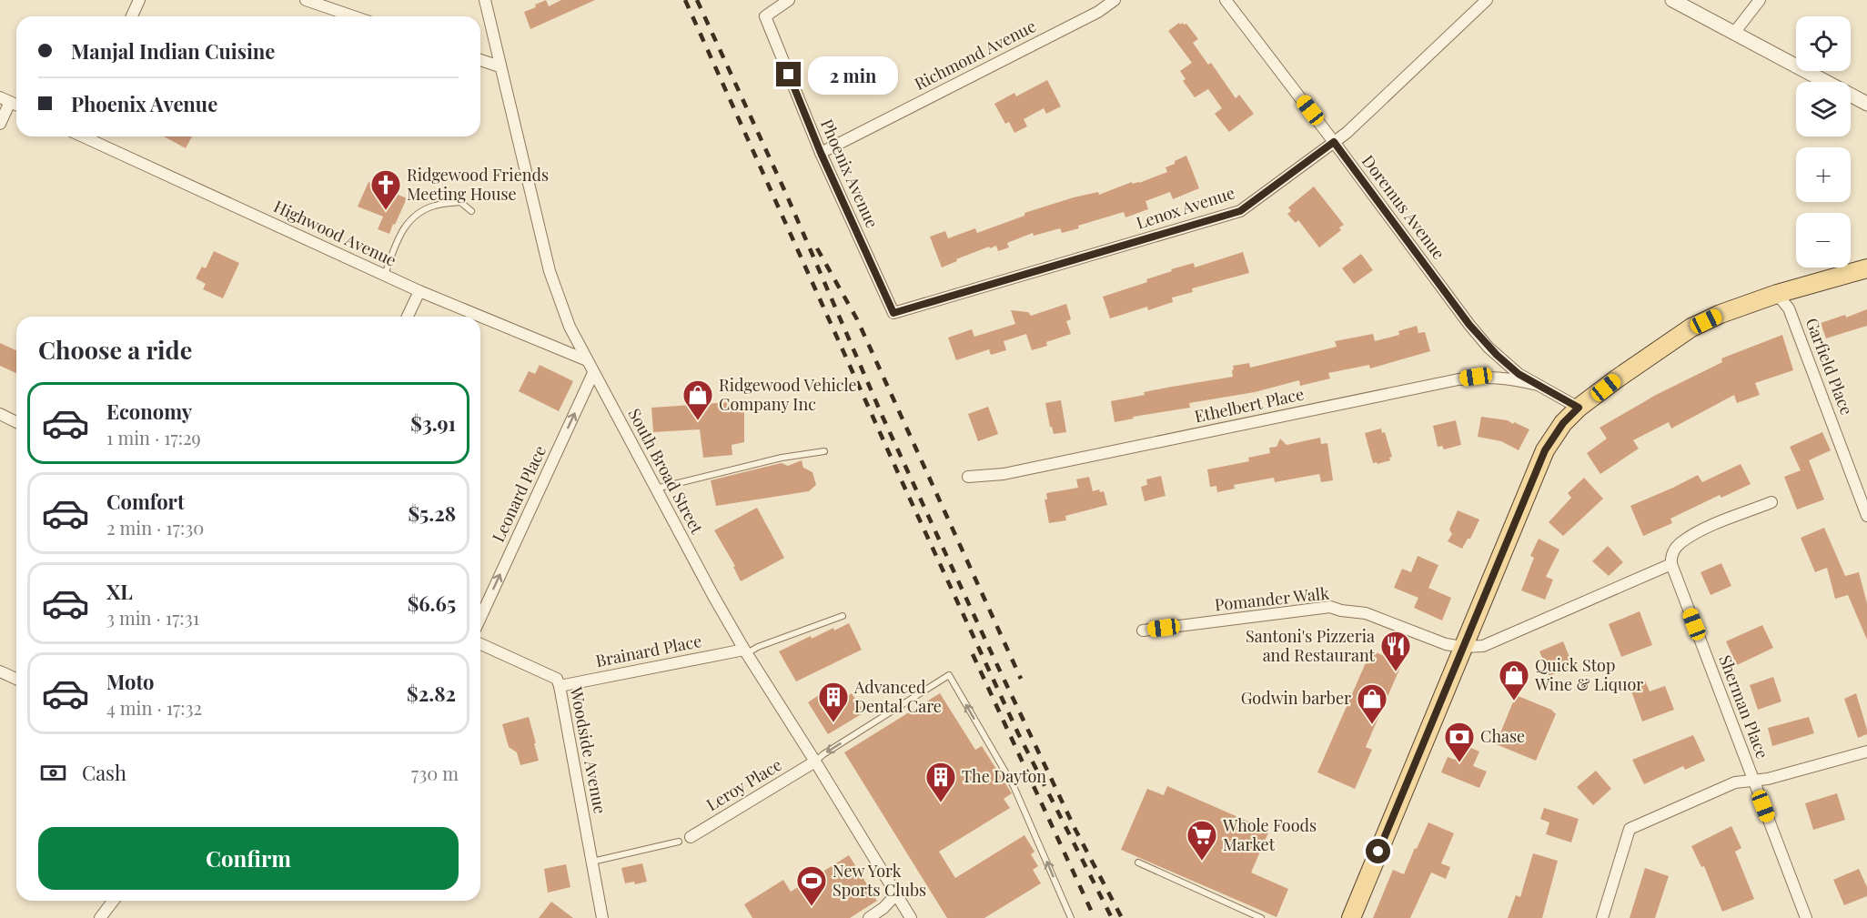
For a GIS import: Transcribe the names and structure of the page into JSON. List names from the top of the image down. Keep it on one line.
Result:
{"streets":{"street":["Richmond Avenue","Phoenix Avenue","Doremus Avenue","Lenox Avenue","Highwood Avenue","Garfield Place","Ethelbert Place","South Broad Street","Leonard Place","Pomander Walk","Brainard Place","Sherman Place","Woodside Avenue","Leroy Place"]},"crossings":[["Richmond Avenue","Phoenix Avenue"],["Phoenix Avenue","Lenox Avenue"],["Doremus Avenue","Lenox Avenue"],["Doremus Avenue","Ethelbert Place"],["Highwood Avenue","South Broad Street"],["South Broad Street","Leonard Place"],["South Broad Street","Brainard Place"],["South Broad Street","Leroy Place"],["Brainard Place","Woodside Avenue"]],"one_way":["Leonard Place"],"places":{"church":["Ridgewood Friends Meeting House"],"shop":["Ridgewood Vehicle Company Inc","Quick Stop Wine & Liquor","Godwin barber"],"restaurant":["Santoni's Pizzeria and Restaurant"],"building":["Advanced Dental Care","The Dayton"],"bank":["Chase"],"supermarket":["Whole Foods Market"],"sports":["New York Sports Clubs"]},"page":{"map_buttons":["+","−"],"banner":["Manjal Indian Cuisine","Phoenix Avenue"],"bubble":"2 min","heading":"Choose a ride","list":[{"name":"Economy","note":"1 min · 17:29","value":"$3.91"},{"name":"Comfort","note":"2 min · 17:30","value":"$5.28"},{"name":"XL","note":"3 min · 17:31","value":"$6.65"},{"name":"Moto","note":"4 min · 17:32","value":"$2.82"}],"pay":["Cash","730 m"],"buttons":"Confirm"}}
